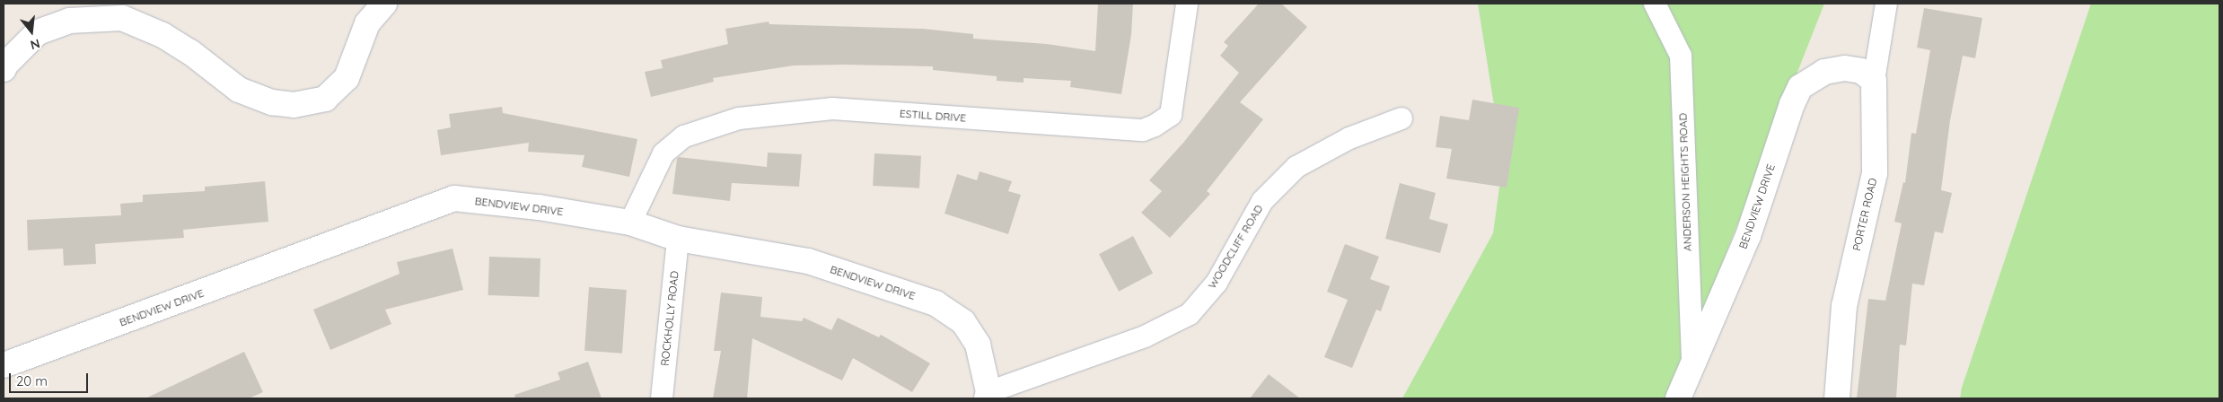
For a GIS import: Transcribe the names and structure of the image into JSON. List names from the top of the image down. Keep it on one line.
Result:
{"streets":{"street":["ESTILL DRIVE","ANDERSON HEIGHTS ROAD","BENDVIEW DRIVE","PORTER ROAD","WOODCLIFF ROAD","ROCKHOLLY ROAD"]},"crossings":[["ESTILL DRIVE","BENDVIEW DRIVE"],["ANDERSON HEIGHTS ROAD","BENDVIEW DRIVE"],["BENDVIEW DRIVE","PORTER ROAD"],["BENDVIEW DRIVE","WOODCLIFF ROAD"],["BENDVIEW DRIVE","ROCKHOLLY ROAD"]],"scale_bar":"20 m","north":"bottom"}
